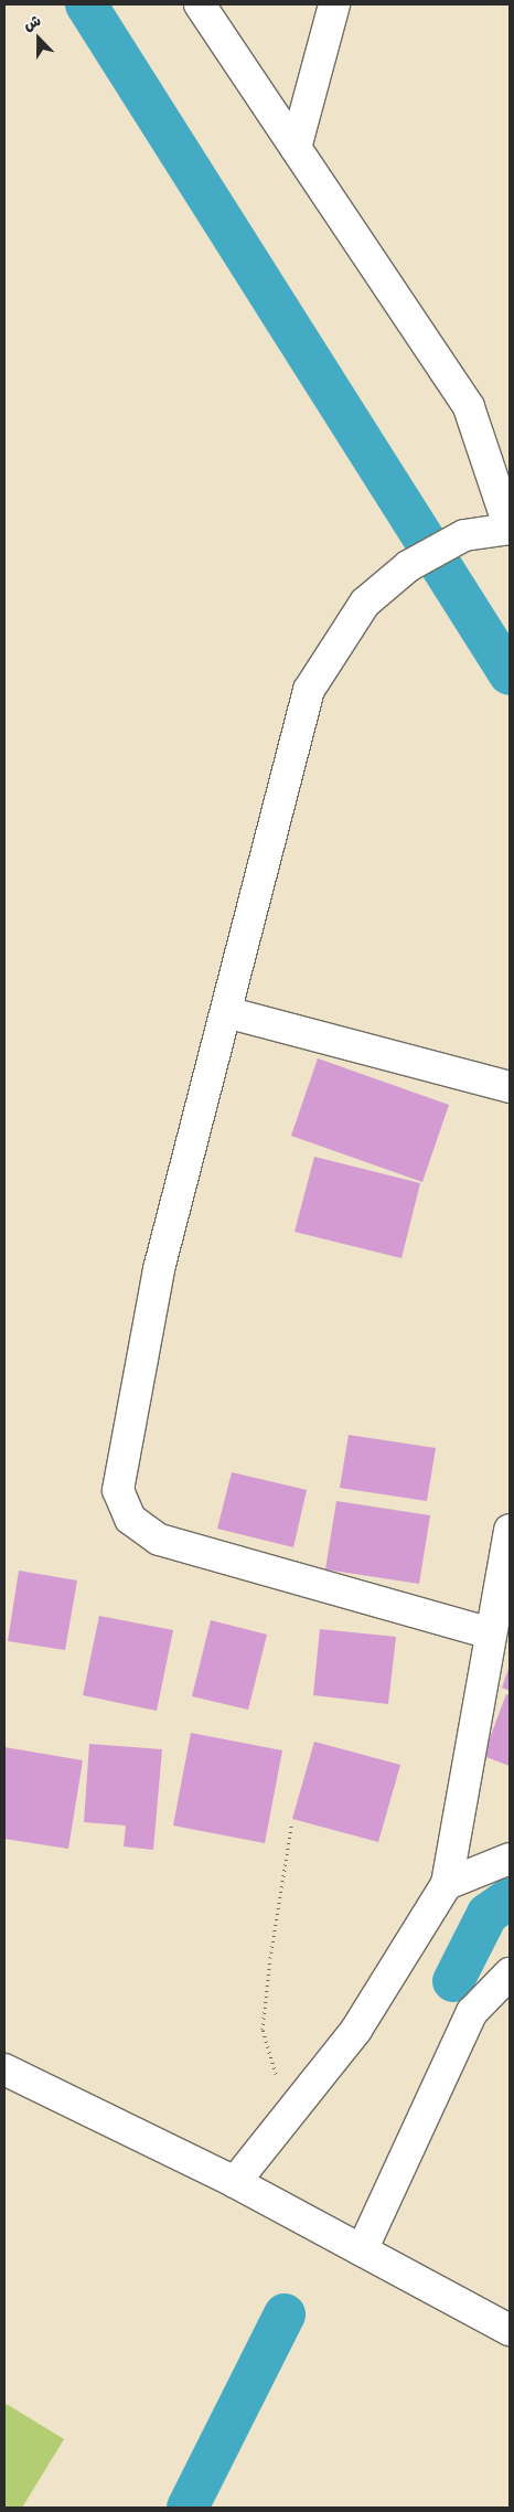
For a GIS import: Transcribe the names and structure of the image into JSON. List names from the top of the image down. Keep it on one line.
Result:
{"north":"top"}
